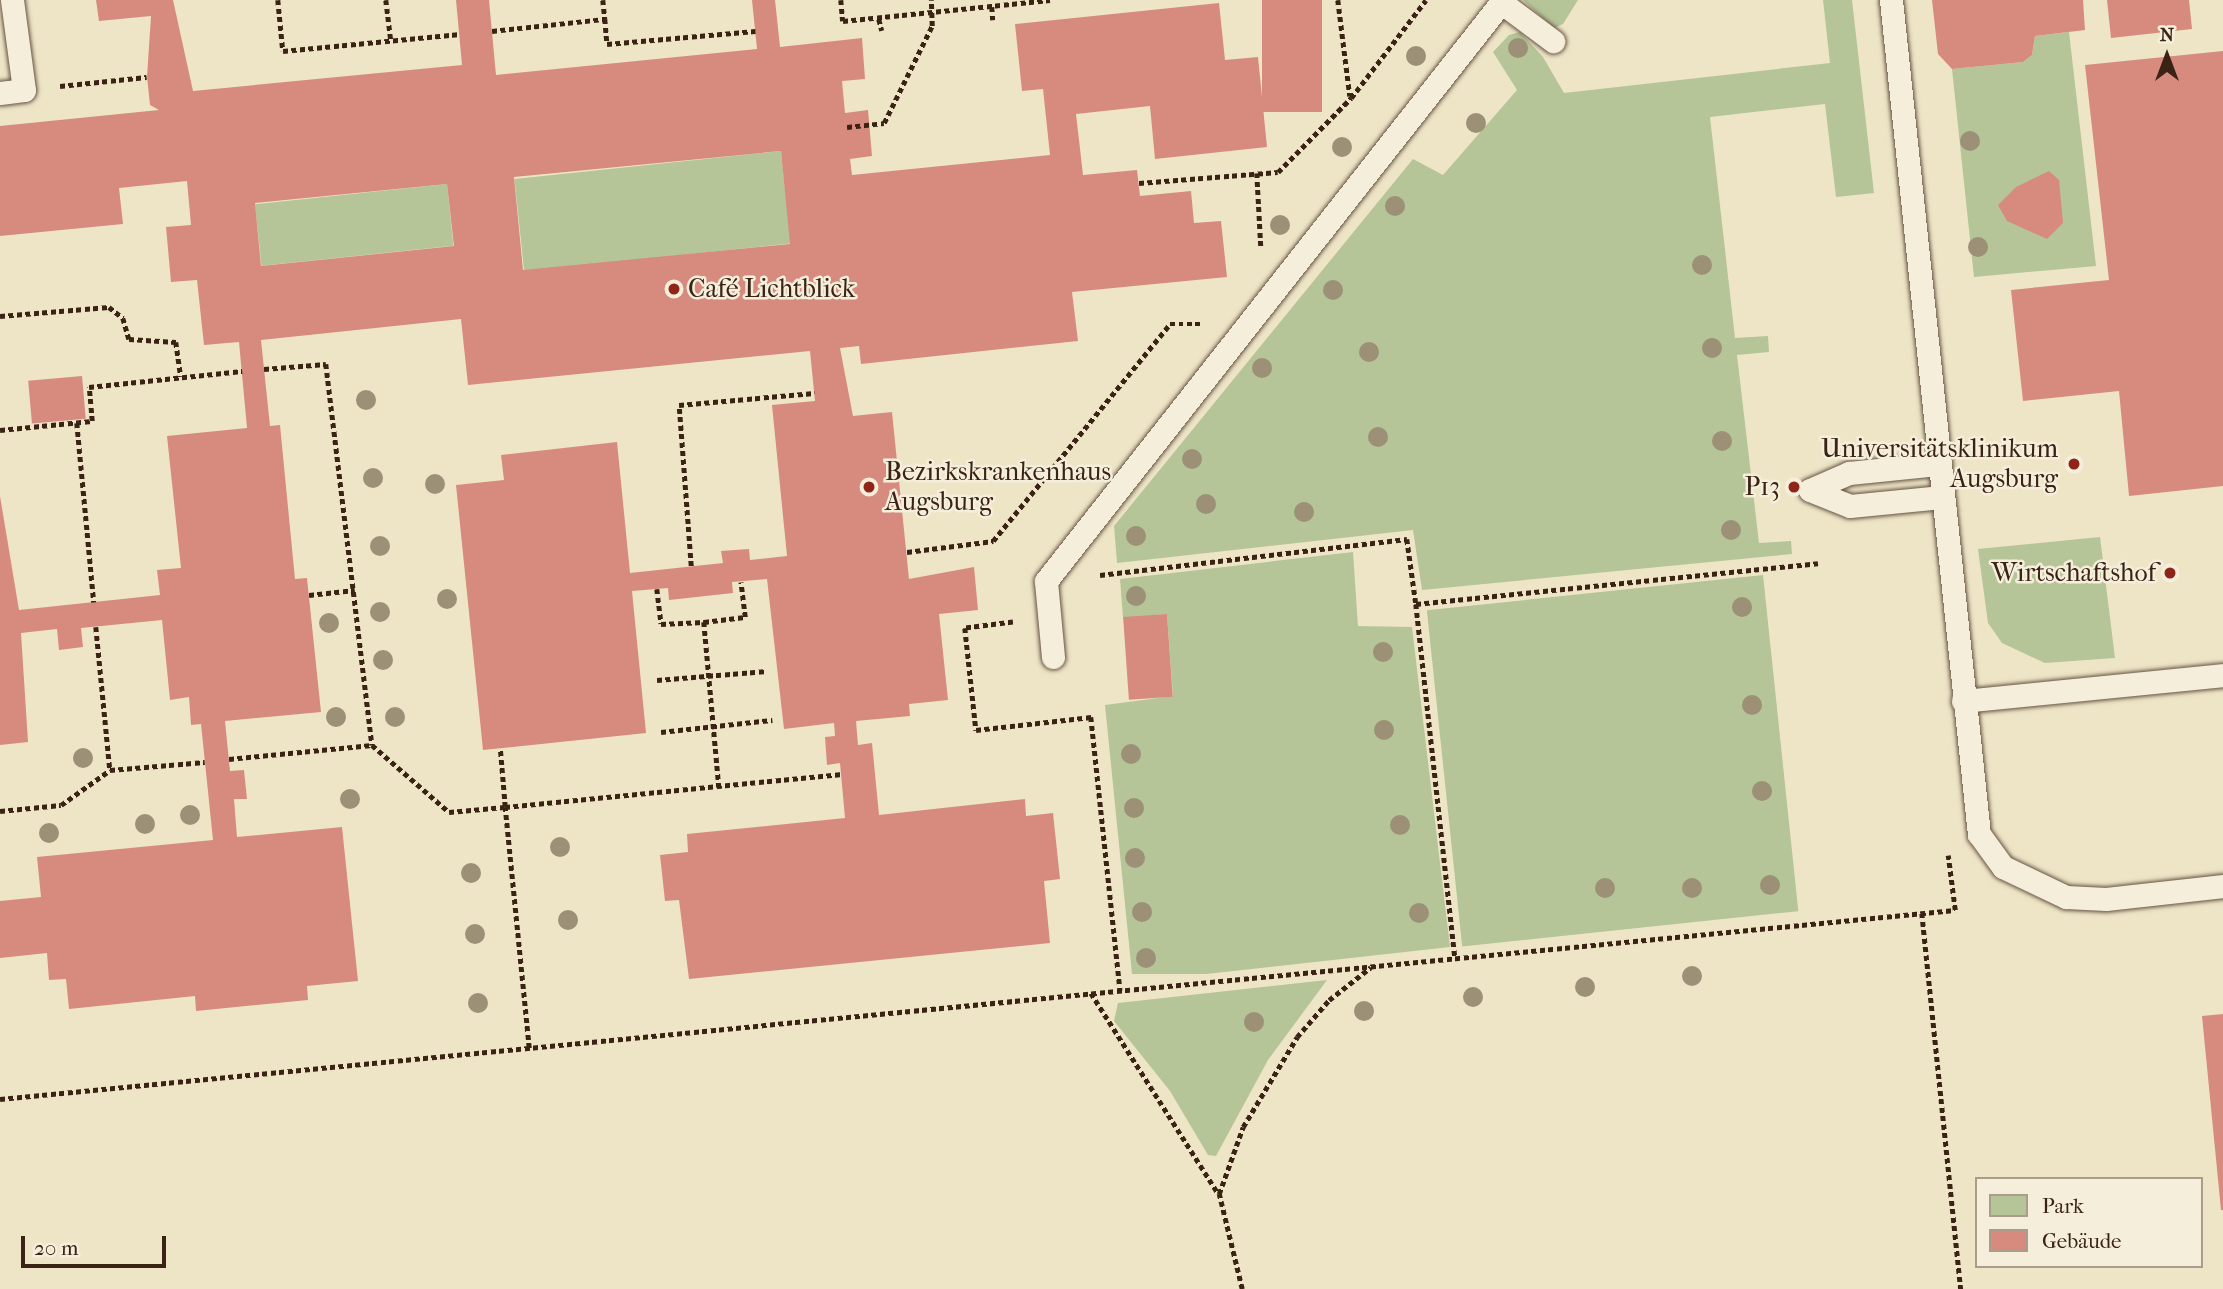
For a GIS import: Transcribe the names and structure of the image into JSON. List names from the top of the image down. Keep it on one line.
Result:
{"places":["Café Lichtblick","Universitätsklinikum Augsburg","Bezirkskrankenhaus Augsburg","P13","Wirtschaftshof"],"legend":["Park","Gebäude"],"scale_bar":"20 m","north":"top"}
